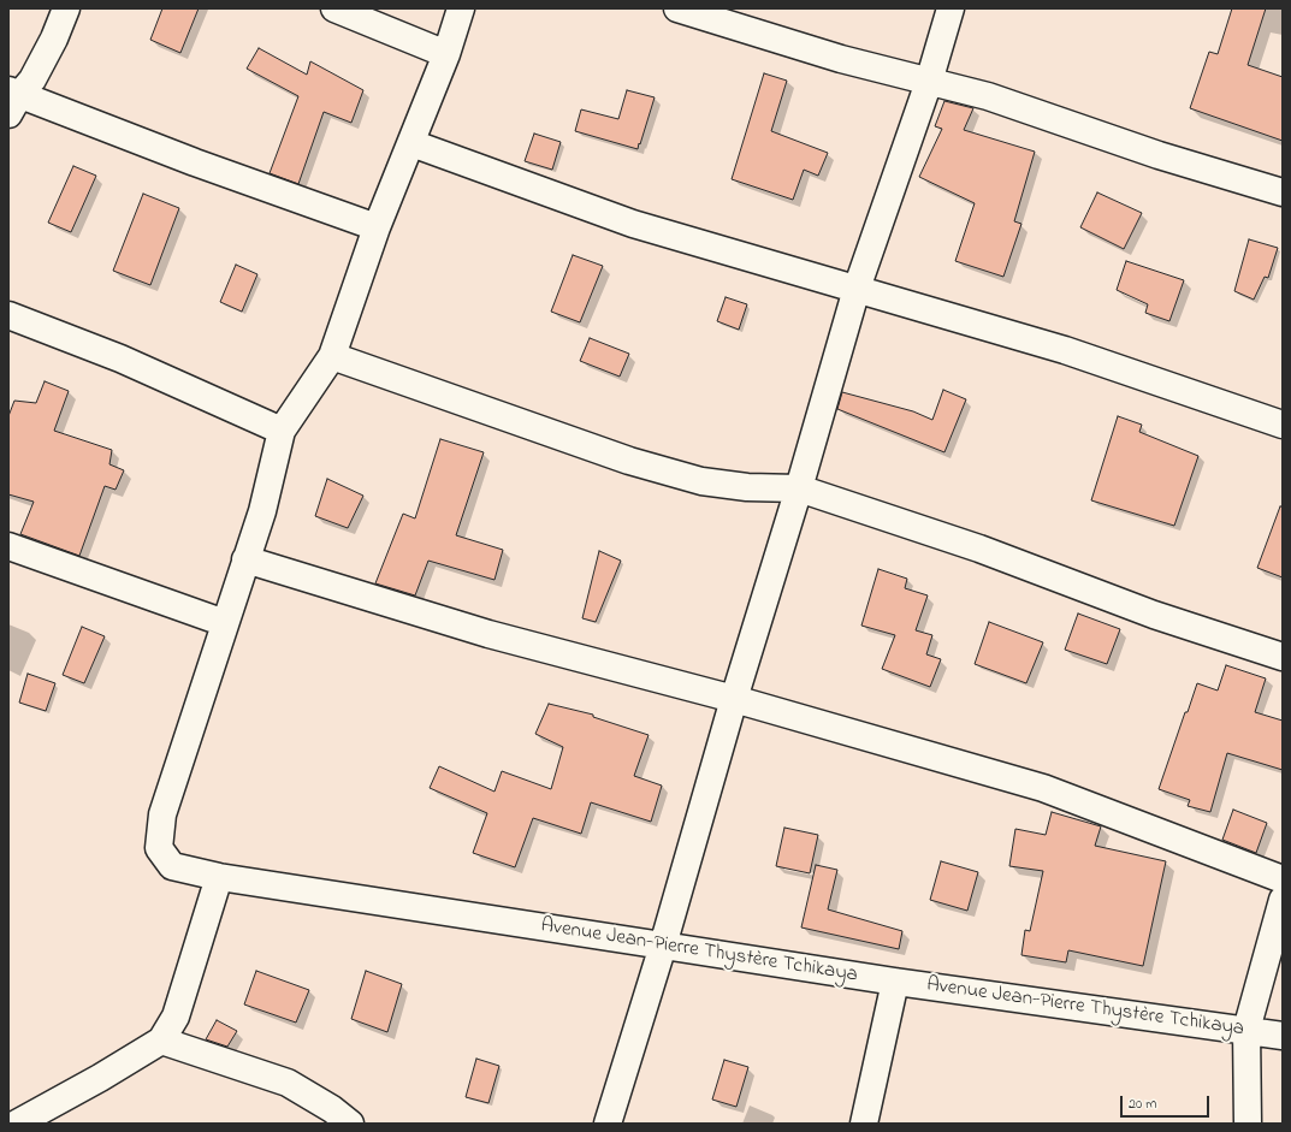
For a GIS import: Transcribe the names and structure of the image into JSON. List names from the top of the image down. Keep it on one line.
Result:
{"streets":{"street":["Avenue Jean-Pierre Thystère Tchikaya"]},"scale_bar":"20 m"}
